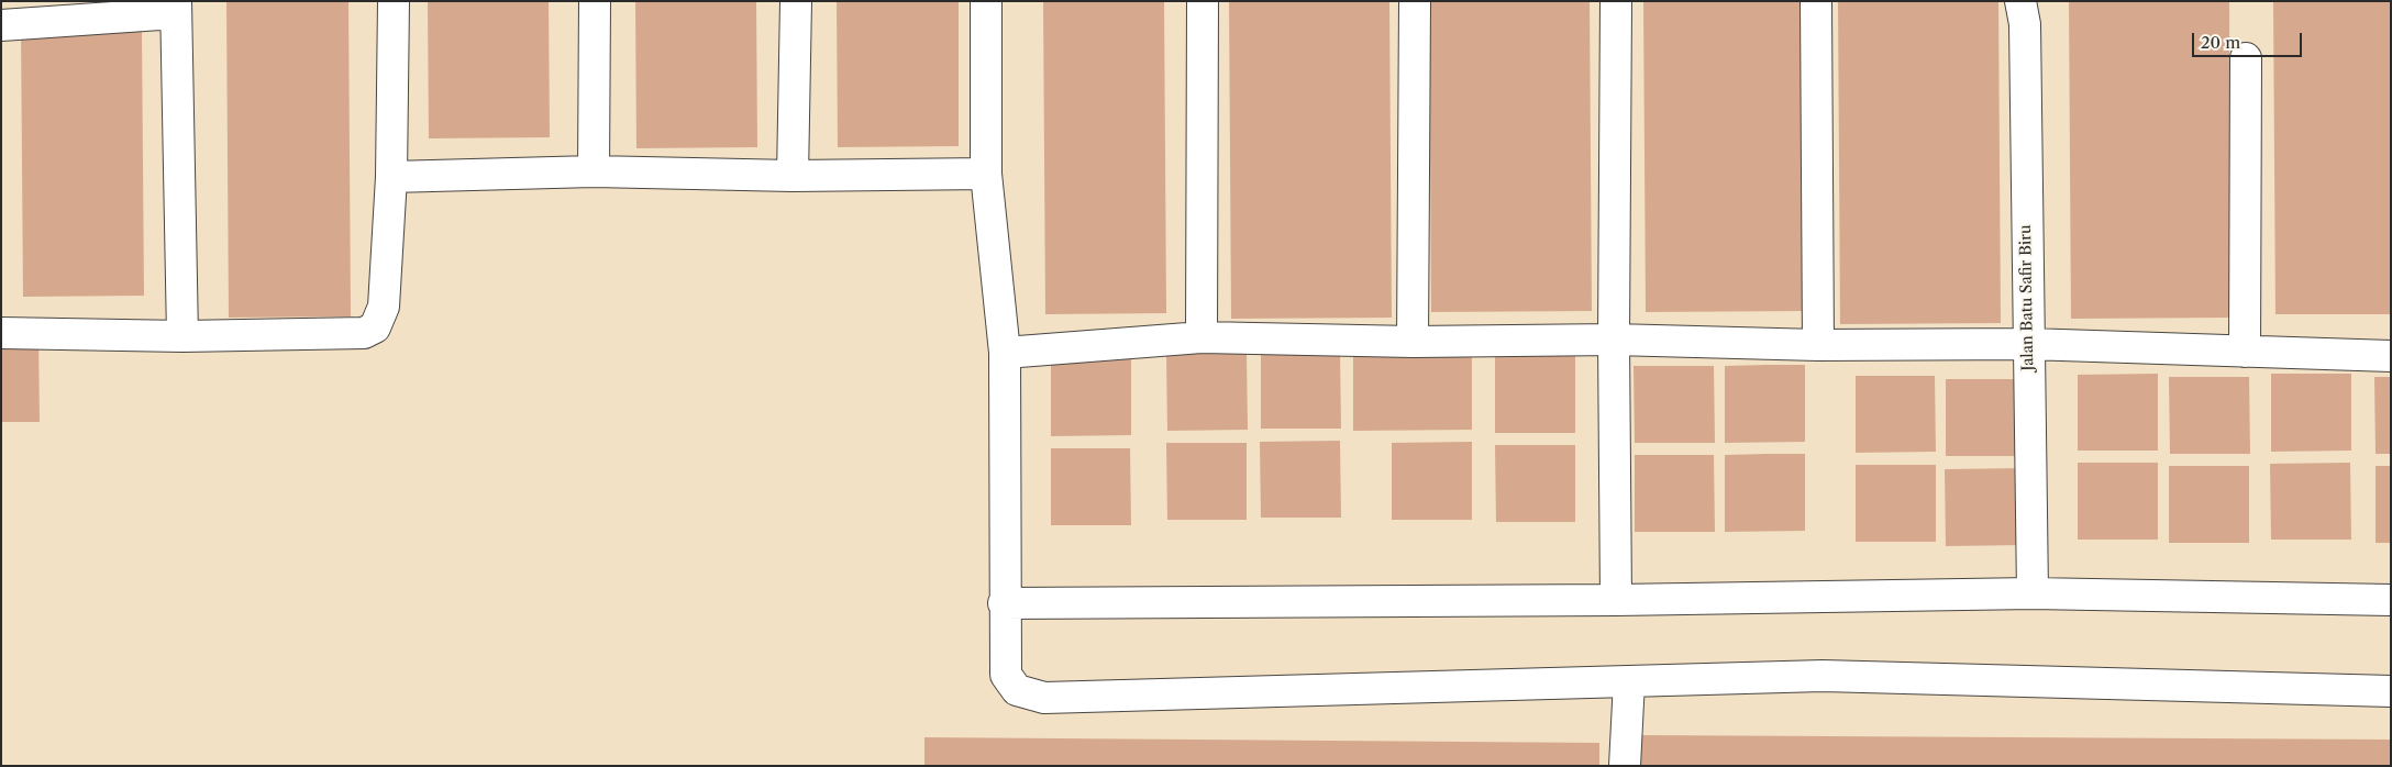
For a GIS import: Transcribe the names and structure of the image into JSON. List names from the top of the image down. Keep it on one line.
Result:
{"streets":{"street":["Jalan Batu Safir Biru"]},"scale_bar":"20 m"}
